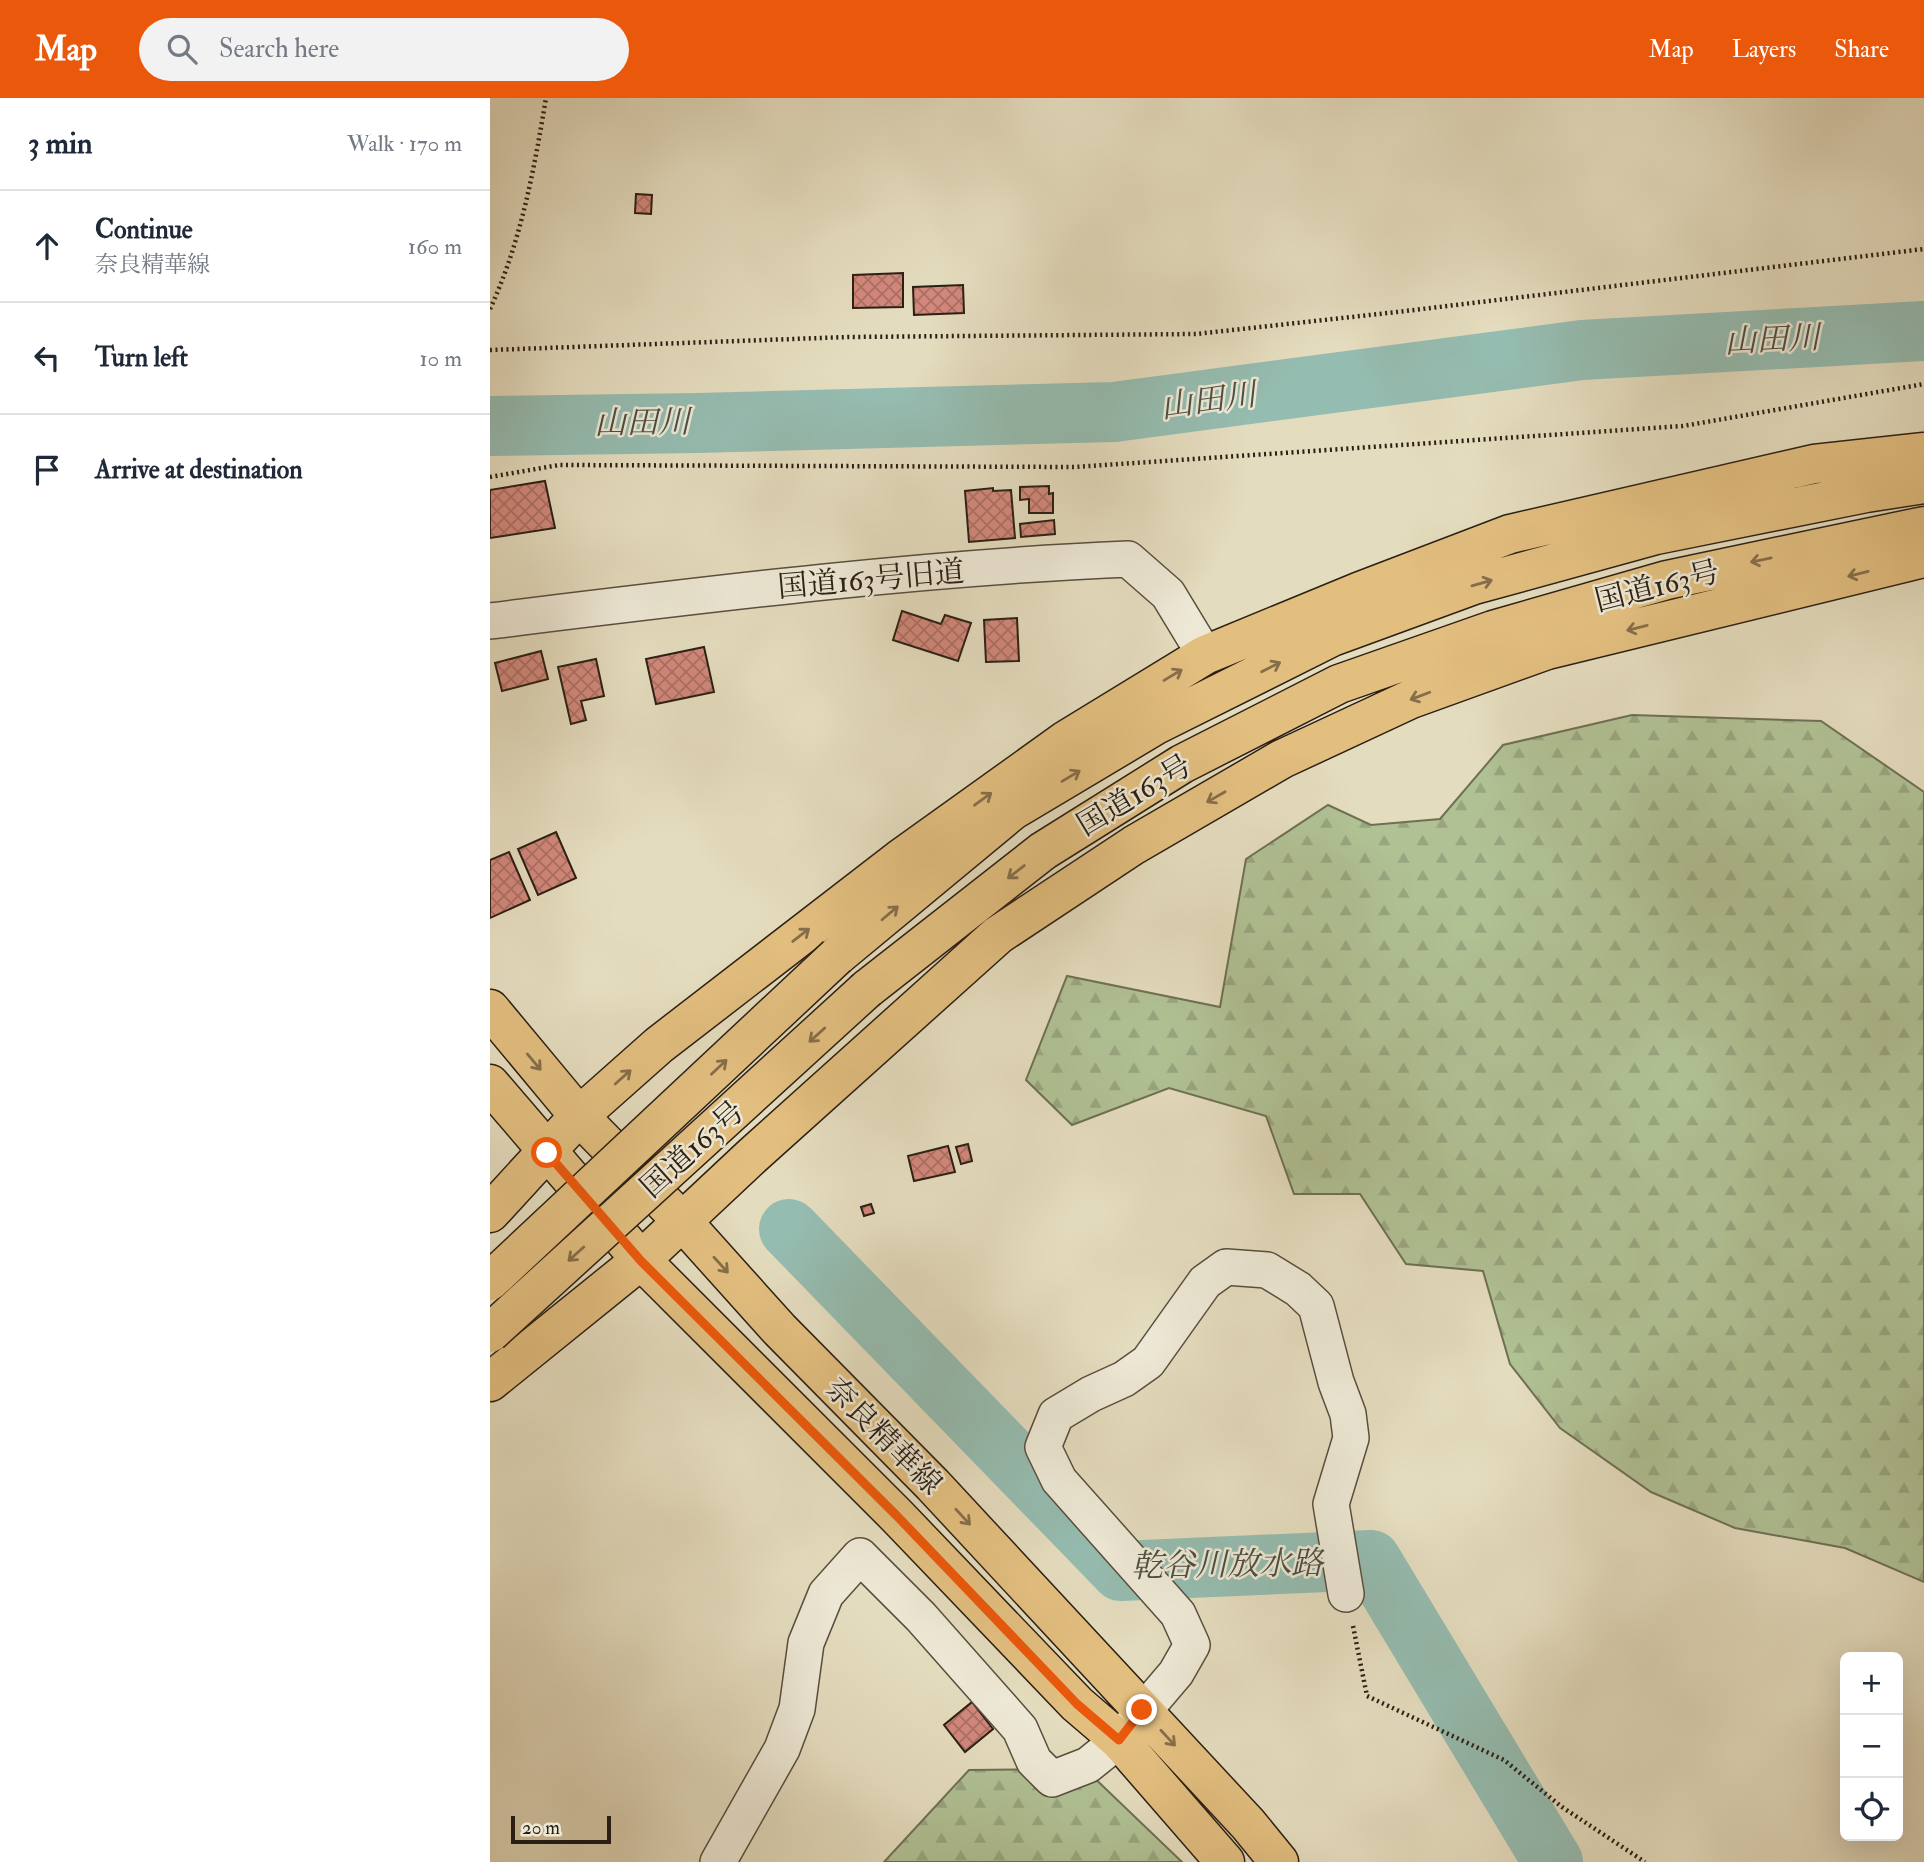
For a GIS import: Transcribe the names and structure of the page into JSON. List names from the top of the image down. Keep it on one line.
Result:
{"streets":{"main road":["国道163号","奈良精華線"],"street":["国道163号旧道"]},"water":["山田川","乾谷川放水路"],"scale_bar":"20 m","page":{"header":"Map","search":"Search here","nav":["Map","Layers","Share"],"heading":["3 min","Walk · 170 m"],"list":[["Continue","奈良精華線","160 m"],["Turn left","10 m"],"Arrive at destination"],"map_buttons":["+","−"],"scale":"20 m"}}
